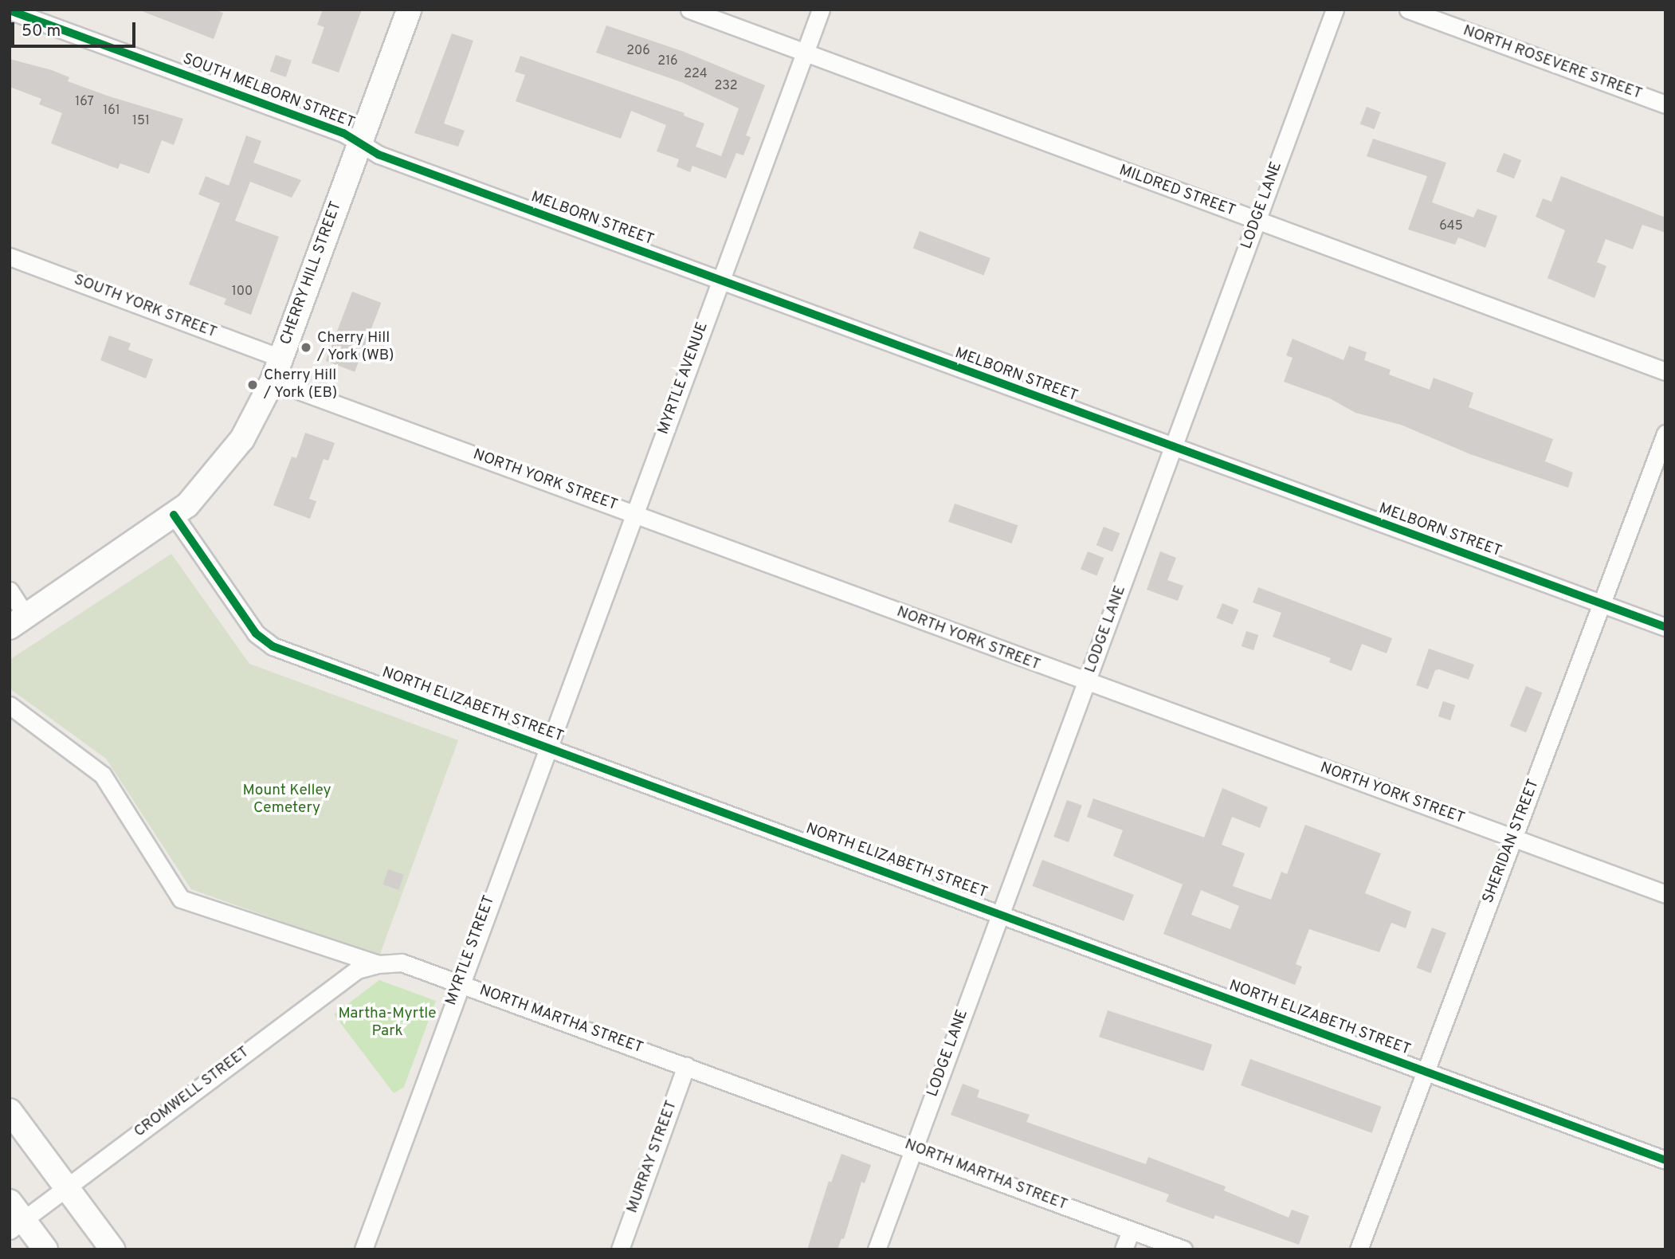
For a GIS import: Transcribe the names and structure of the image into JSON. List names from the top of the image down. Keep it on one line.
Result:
{"streets":{"street":["NORTH ROSEVERE STREET","SOUTH MELBORN STREET","MILDRED STREET","LODGE LANE","MELBORN STREET","CHERRY HILL STREET","SOUTH YORK STREET","MYRTLE AVENUE","NORTH YORK STREET","NORTH ELIZABETH STREET","SHERIDAN STREET","MYRTLE STREET","NORTH MARTHA STREET","CROMWELL STREET","MURRAY STREET"]},"crossings":[["SOUTH MELBORN STREET","MELBORN STREET"],["SOUTH MELBORN STREET","CHERRY HILL STREET"],["MILDRED STREET","LODGE LANE"],["MILDRED STREET","MYRTLE AVENUE"],["LODGE LANE","MELBORN STREET"],["LODGE LANE","NORTH YORK STREET"],["LODGE LANE","NORTH ELIZABETH STREET"],["LODGE LANE","NORTH MARTHA STREET"],["MELBORN STREET","CHERRY HILL STREET"],["MELBORN STREET","MYRTLE AVENUE"],["MELBORN STREET","SHERIDAN STREET"],["CHERRY HILL STREET","SOUTH YORK STREET"],["CHERRY HILL STREET","NORTH YORK STREET"],["CHERRY HILL STREET","NORTH ELIZABETH STREET"],["MYRTLE AVENUE","NORTH YORK STREET"],["MYRTLE AVENUE","NORTH ELIZABETH STREET"],["MYRTLE AVENUE","MYRTLE STREET"],["NORTH YORK STREET","SHERIDAN STREET"],["NORTH ELIZABETH STREET","SHERIDAN STREET"],["NORTH ELIZABETH STREET","MYRTLE STREET"],["MYRTLE STREET","NORTH MARTHA STREET"],["NORTH MARTHA STREET","CROMWELL STREET"],["NORTH MARTHA STREET","MURRAY STREET"]],"parks":["Mount Kelley Cemetery","Martha-Myrtle Park"],"places":["Cherry Hill / York (WB)","Cherry Hill / York (EB)"],"house_numbers":["206","216","224","232","167","161","151","645","100"],"scale_bar":"50 m"}
